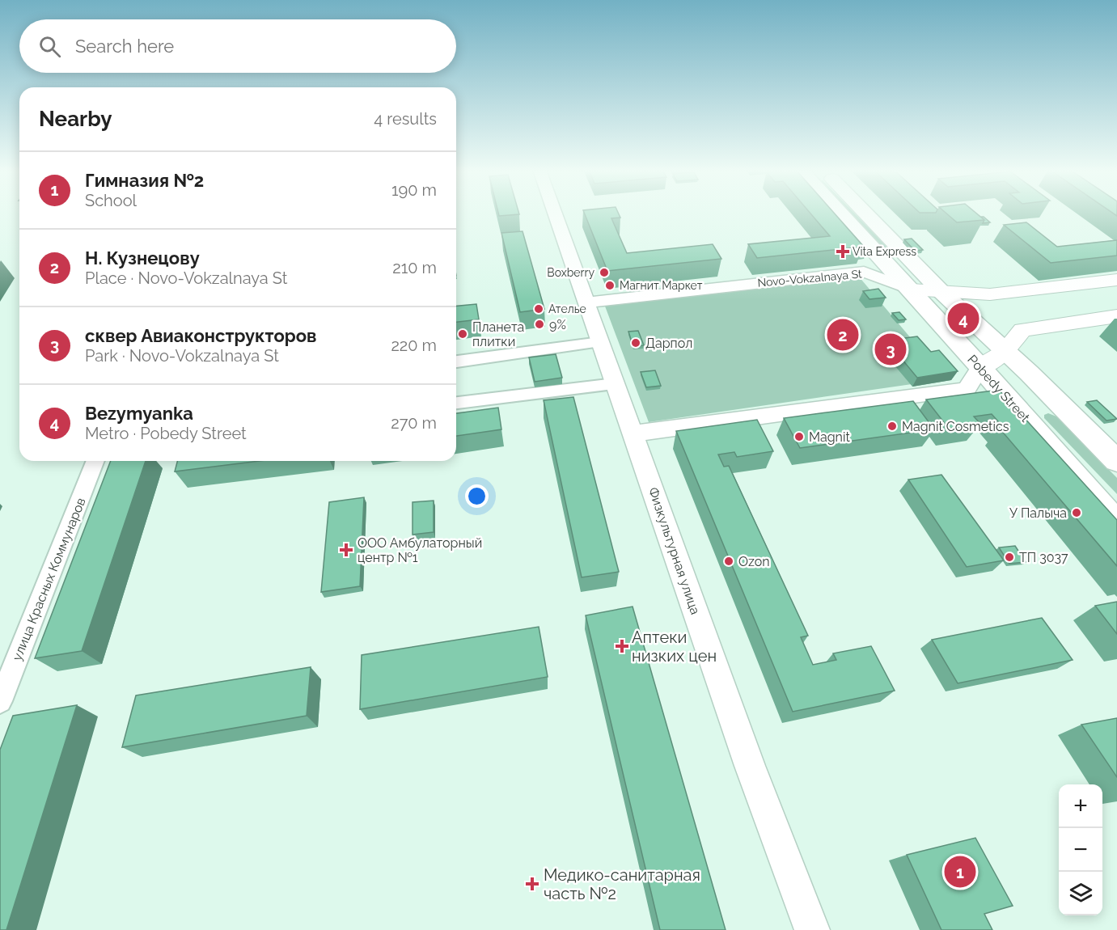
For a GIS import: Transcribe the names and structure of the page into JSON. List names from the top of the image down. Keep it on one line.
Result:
{"streets":{"main road":["Novo-Vokzalnaya St","Pobedy Street"],"street":["Физкультурная улица","улица Красных Коммунаров"]},"crossings":[["Novo-Vokzalnaya St","Pobedy Street"],["Novo-Vokzalnaya St","Физкультурная улица"]],"places":{"health":["Vita Express","ООО Амбулаторный центр №1","Аптеки низких цен","Медико-санитарная часть №2"],"other":["Boxberry","Магнит Маркет","Ателье","9%","Планета плитки","Дарпол","Magnit Cosmetics","Magnit","У Палыча","ТП 3037","Ozon"]},"page":{"search":"Search here","heading":["Nearby","4 results"],"list":[{"mark":"1","name":"Гимназия №2","note":"School","value":"190 m"},{"mark":"2","name":"Н. Кузнецову","note":"Place · Novo-Vokzalnaya St","value":"210 m"},{"mark":"3","name":"сквер Авиаконструкторов","note":"Park · Novo-Vokzalnaya St","value":"220 m"},{"mark":"4","name":"Bezymyanka","note":"Metro · Pobedy Street","value":"270 m"}],"pins":["4","2","3","1"],"map_buttons":["+","−"]}}
